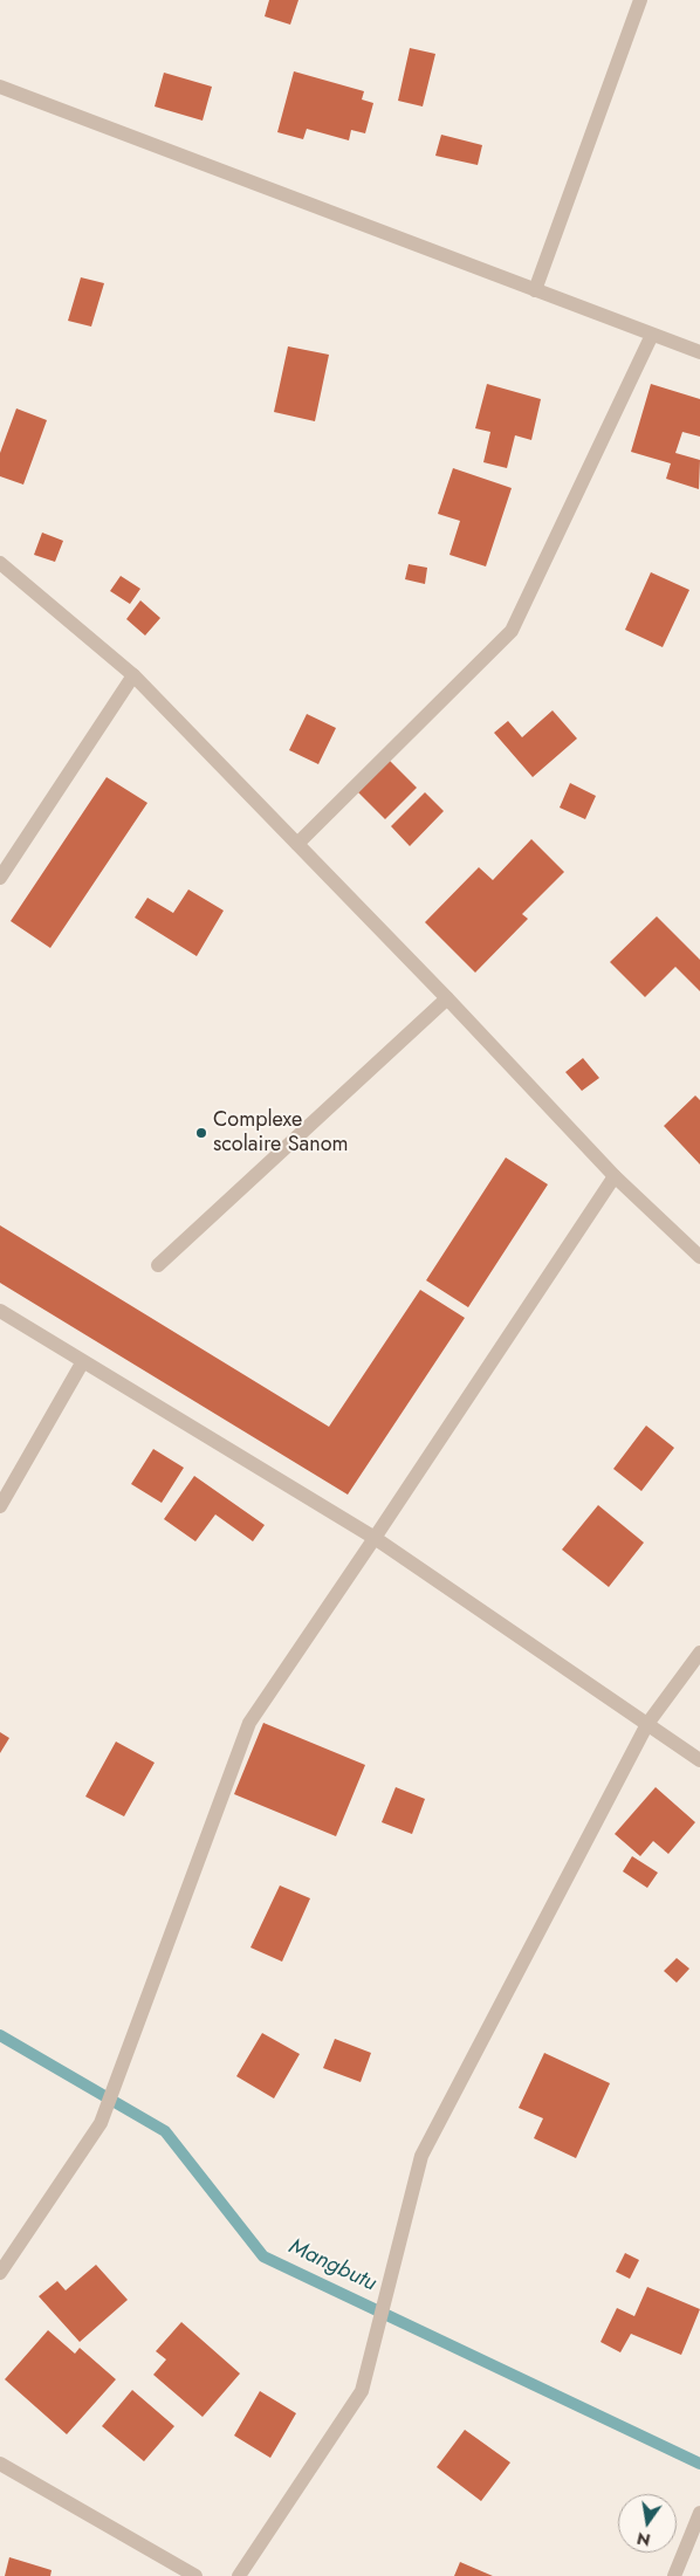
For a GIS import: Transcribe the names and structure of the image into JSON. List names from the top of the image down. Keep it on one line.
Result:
{"water":["Mangbutu"],"places":["Complexe scolaire Sanom"],"north":"bottom"}
